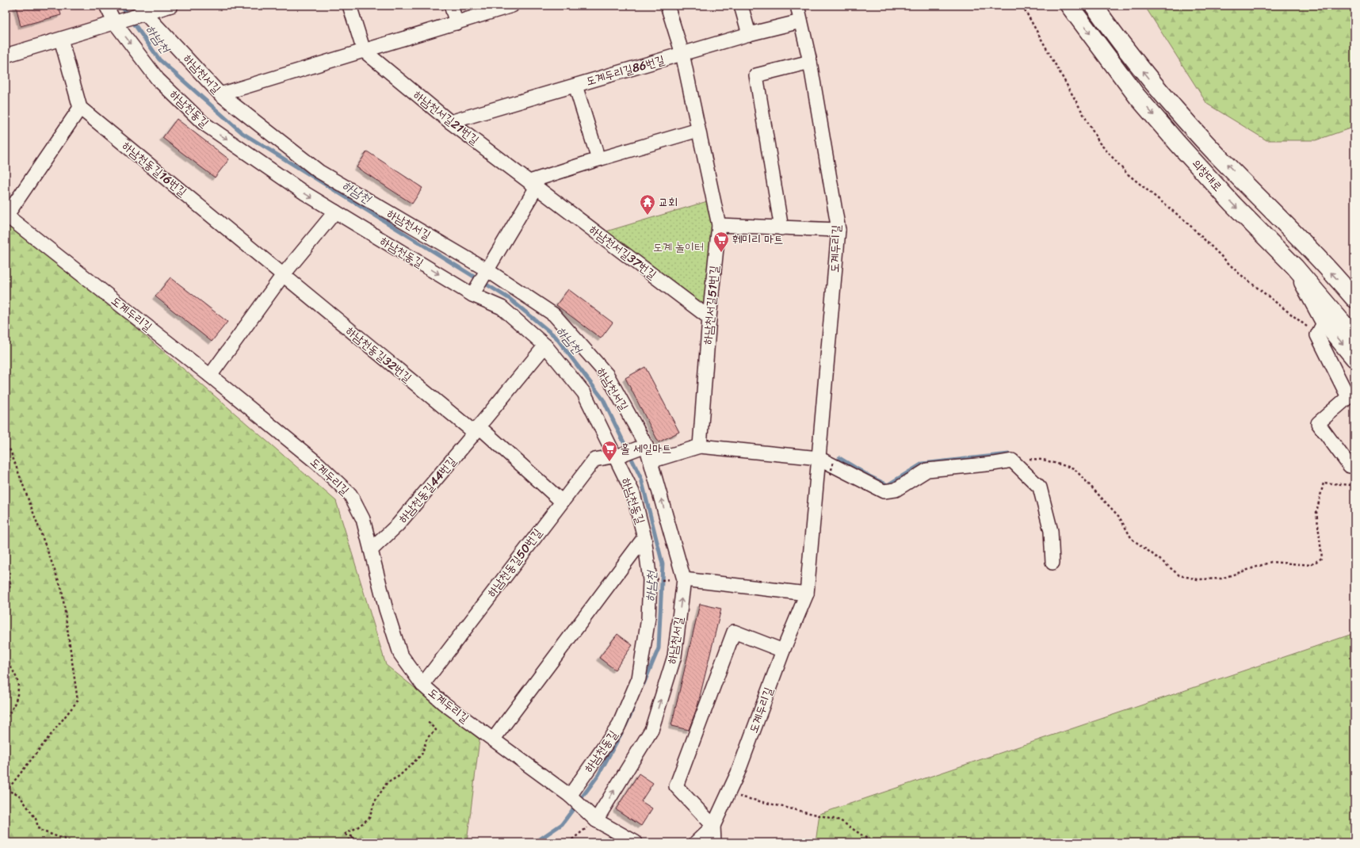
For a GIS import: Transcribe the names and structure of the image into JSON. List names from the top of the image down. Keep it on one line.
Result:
{"streets":{"main road":["의창대로"],"street":["도계두리길86번길","하남천서길","하남천동길","하남천서길21번길","하남천동길16번길","도계두리길","하남천서길37번길","하남천서길51번길","하남천동길32번길","하남천동길44번길","하남천동길50번길"]},"crossings":[["도계두리길86번길","하남천서길21번길"],["도계두리길86번길","도계두리길"],["도계두리길86번길","하남천서길51번길"],["하남천서길","도계두리길"],["하남천서길","하남천동길50번길"],["하남천동길","도계두리길"],["하남천동길","하남천동길44번길"],["하남천동길","하남천동길50번길"],["하남천서길21번길","하남천서길37번길"],["하남천동길16번길","도계두리길"],["하남천동길16번길","하남천동길32번길"],["도계두리길","하남천동길44번길"],["도계두리길","하남천동길50번길"],["하남천서길37번길","하남천서길51번길"],["하남천동길32번길","하남천동길44번길"]],"water":["하남천"],"parks":["도계 놀이터"],"places":{"temple":["교회"],"supermarket":["훼미리 마트","홀 세일마트"]}}
